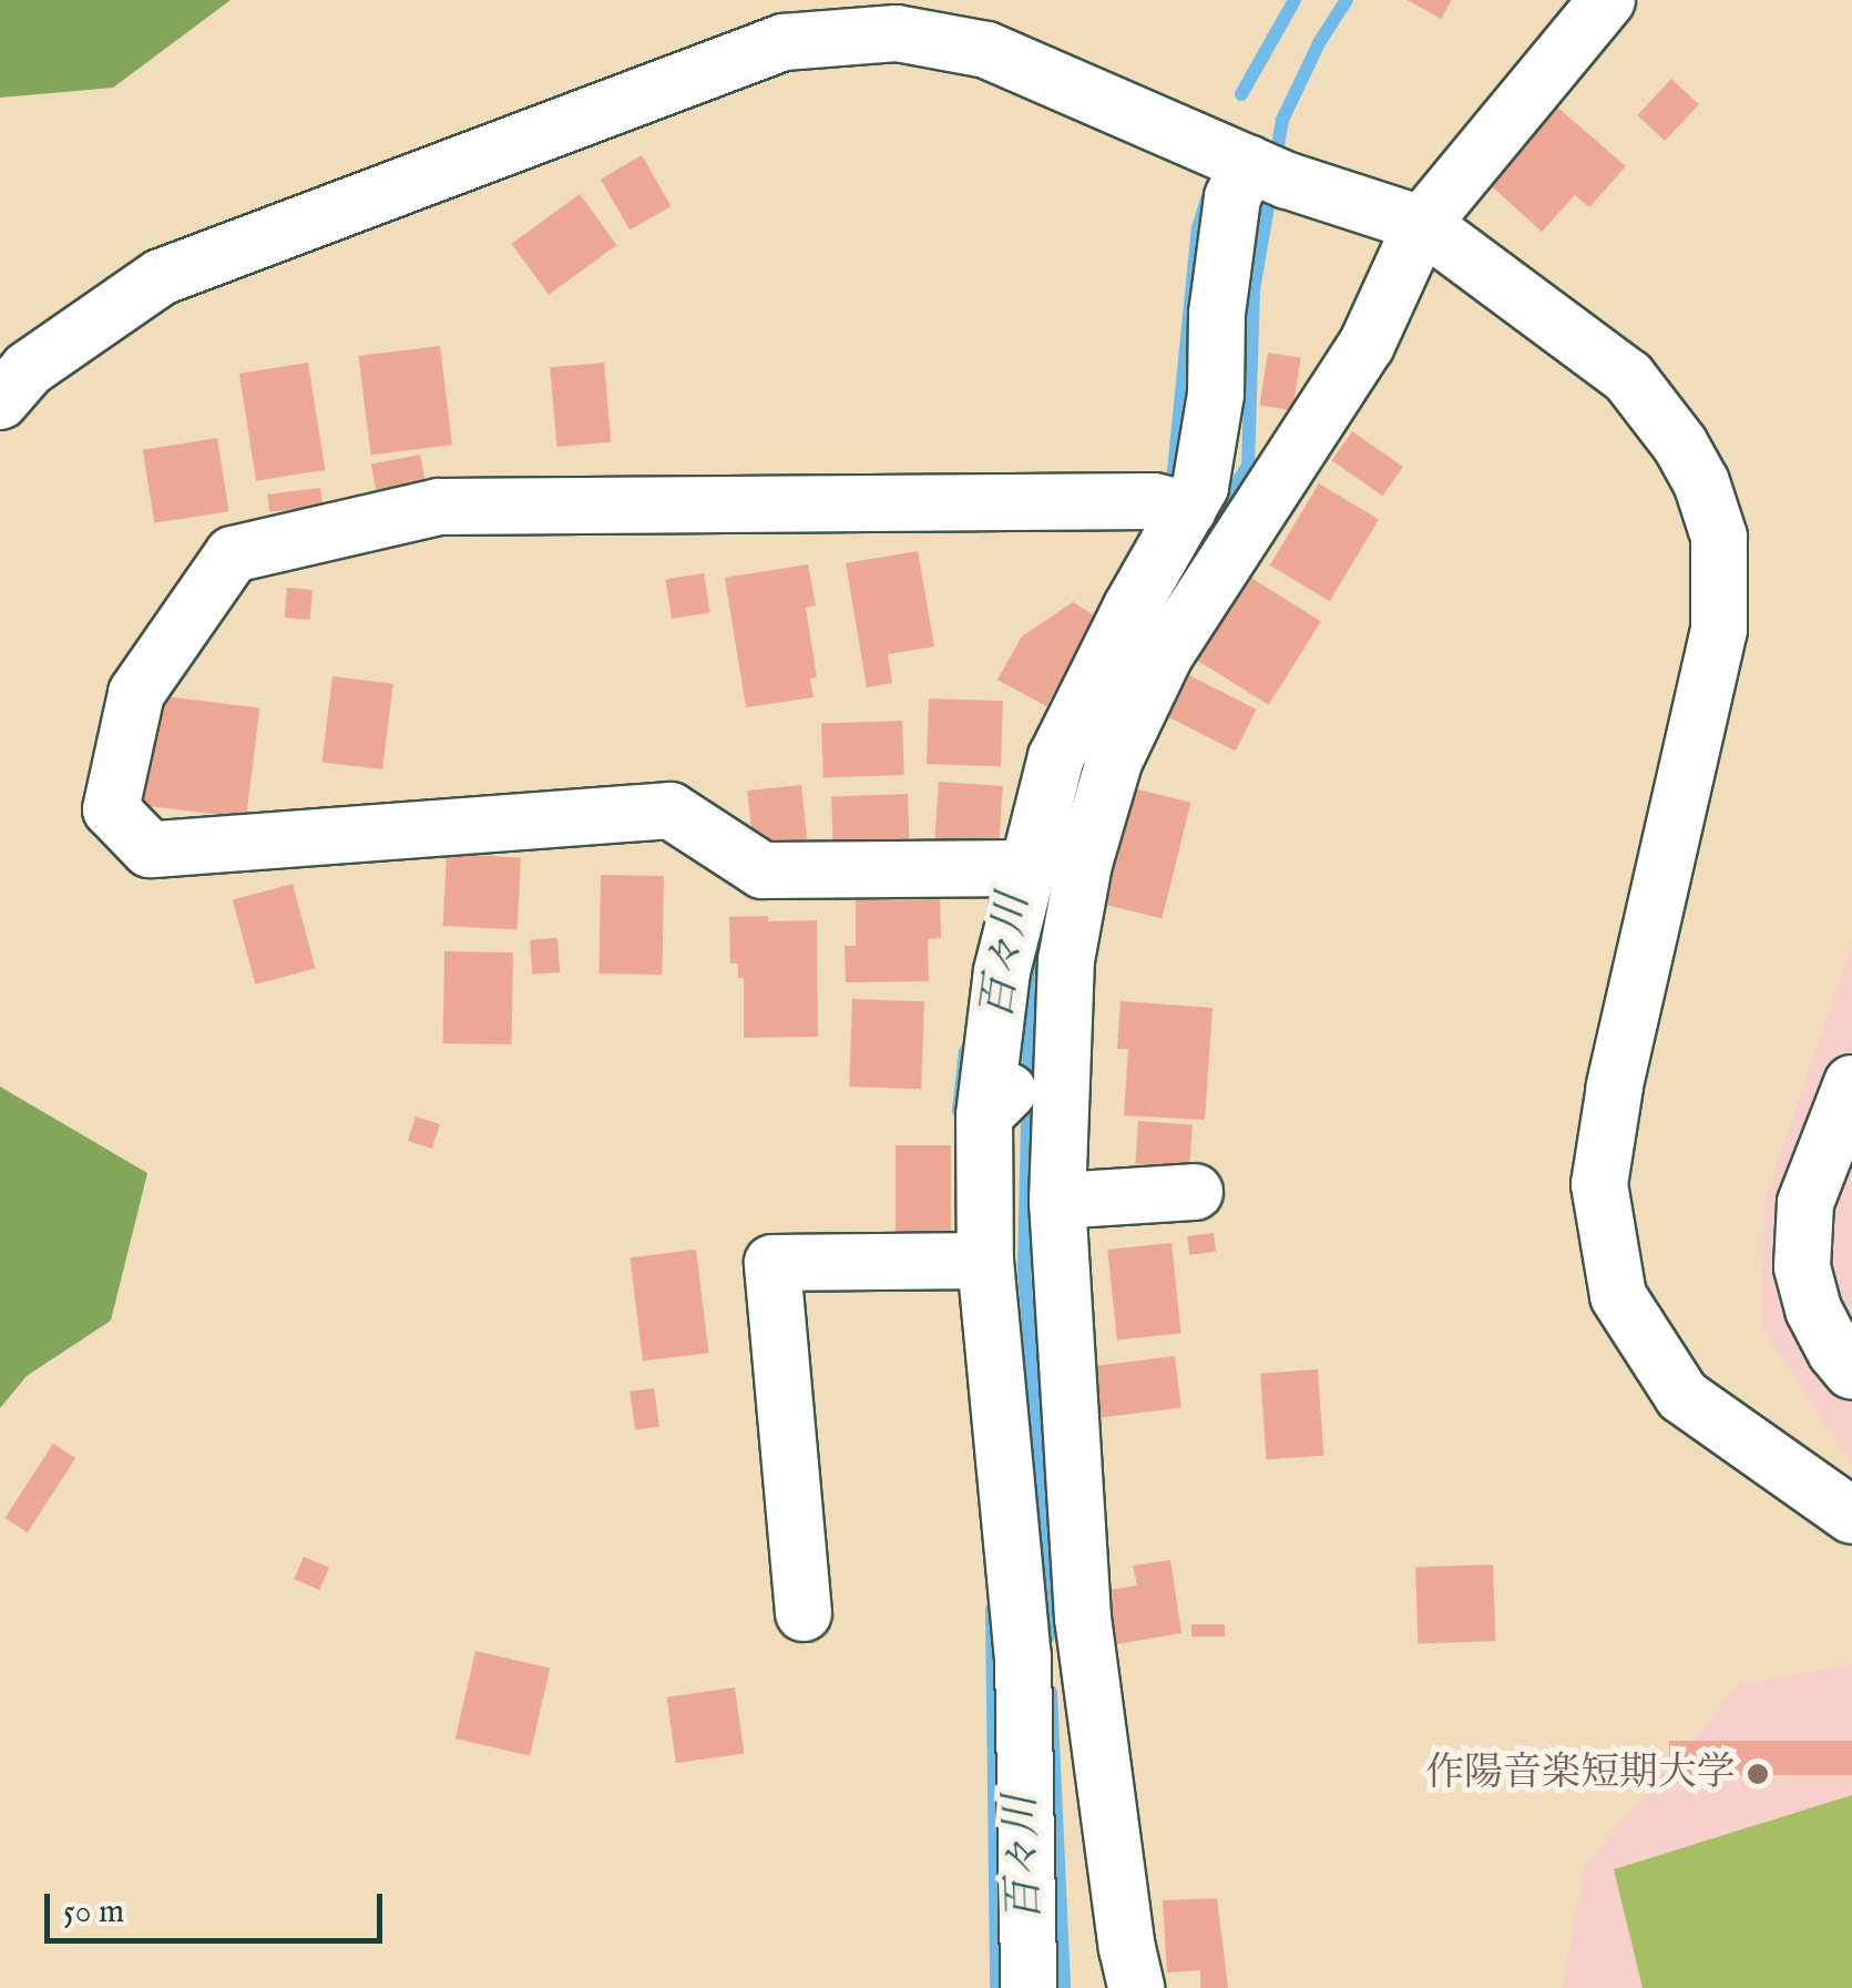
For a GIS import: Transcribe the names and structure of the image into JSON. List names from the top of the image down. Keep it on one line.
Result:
{"water":["百々川"],"places":["作陽音楽短期大学"],"scale_bar":"50 m"}
